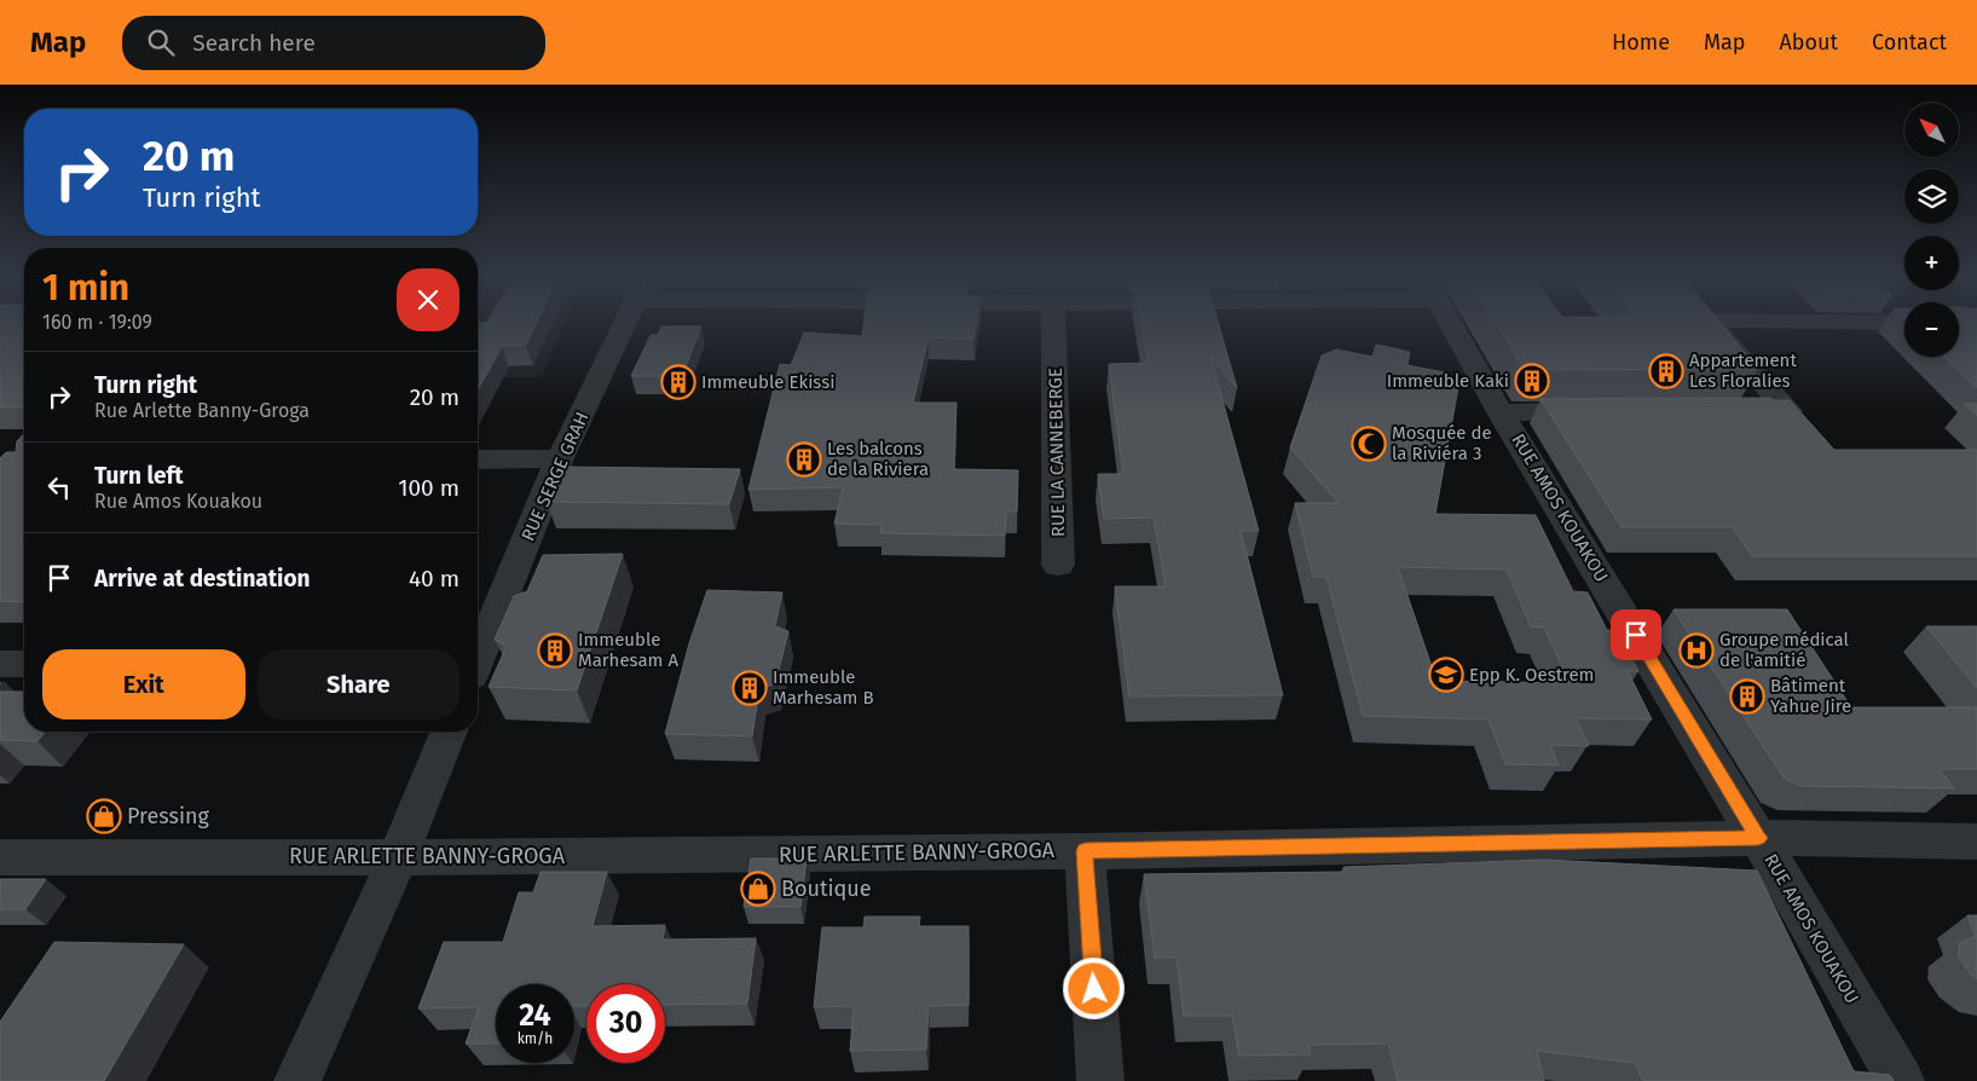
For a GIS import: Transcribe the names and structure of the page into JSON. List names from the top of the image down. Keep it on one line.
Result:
{"streets":{"street":["RUE LA CANNEBERGE","RUE SERGE GRAH","RUE AMOS KOUAKOU","RUE ARLETTE BANNY-GROGA"]},"crossings":[["RUE AMOS KOUAKOU","RUE ARLETTE BANNY-GROGA"]],"places":{"building":["Appartement Les Floralies","Immeuble Kaki","Immeuble Ekissi","Les balcons de la Riviera","Immeuble Marhesam A","Immeuble Marhesam B","Bâtiment Yahue Jire"],"mosque":["Mosquée de la Riviéra 3"],"hospital":["Groupe médical de l'amitié"],"school or university":["Epp K. Oestrem"],"shop":["Pressing","Boutique"]},"north":"top left","page":{"header":"Map","search":"Search here","nav":["Home","Map","About","Contact"],"map_buttons":["+","−"],"turn":["20 m","Turn right"],"heading":["1 min","160 m · 19:09"],"list":[{"name":"Turn right","note":"Rue Arlette Banny-Groga","value":"20 m"},{"name":"Turn left","note":"Rue Amos Kouakou","value":"100 m"},{"name":"Arrive at destination","value":"40 m"}],"buttons":["Exit","Share"],"speed":"24 km/h","limit":"30"}}
